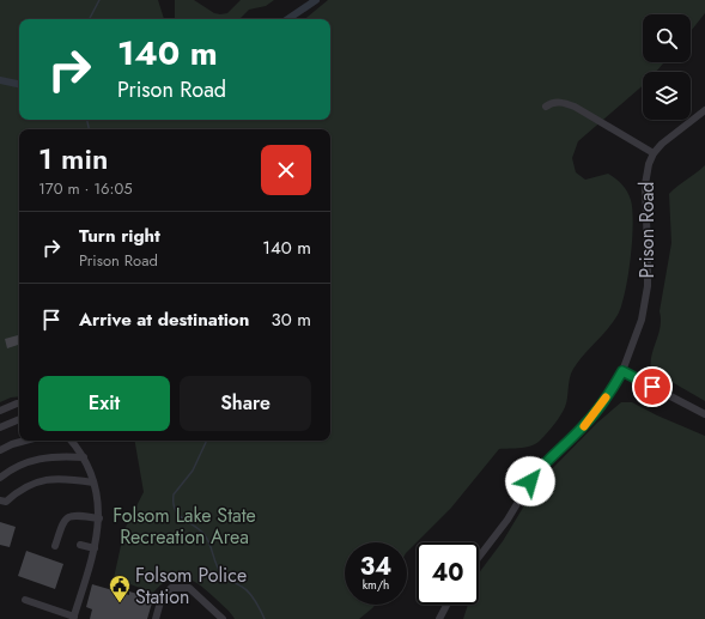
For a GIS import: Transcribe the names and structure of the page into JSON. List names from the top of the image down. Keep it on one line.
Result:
{"streets":{"street":["Prison Road"]},"parks":["Folsom Lake State Recreation Area"],"places":{"public building":["Folsom Police Station"]},"page":{"turn":["140 m","Prison Road"],"heading":["1 min","170 m · 16:05"],"list":[{"name":"Turn right","note":"Prison Road","value":"140 m"},{"name":"Arrive at destination","value":"30 m"}],"buttons":["Exit","Share"],"speed":"34 km/h","limit":"40"}}
